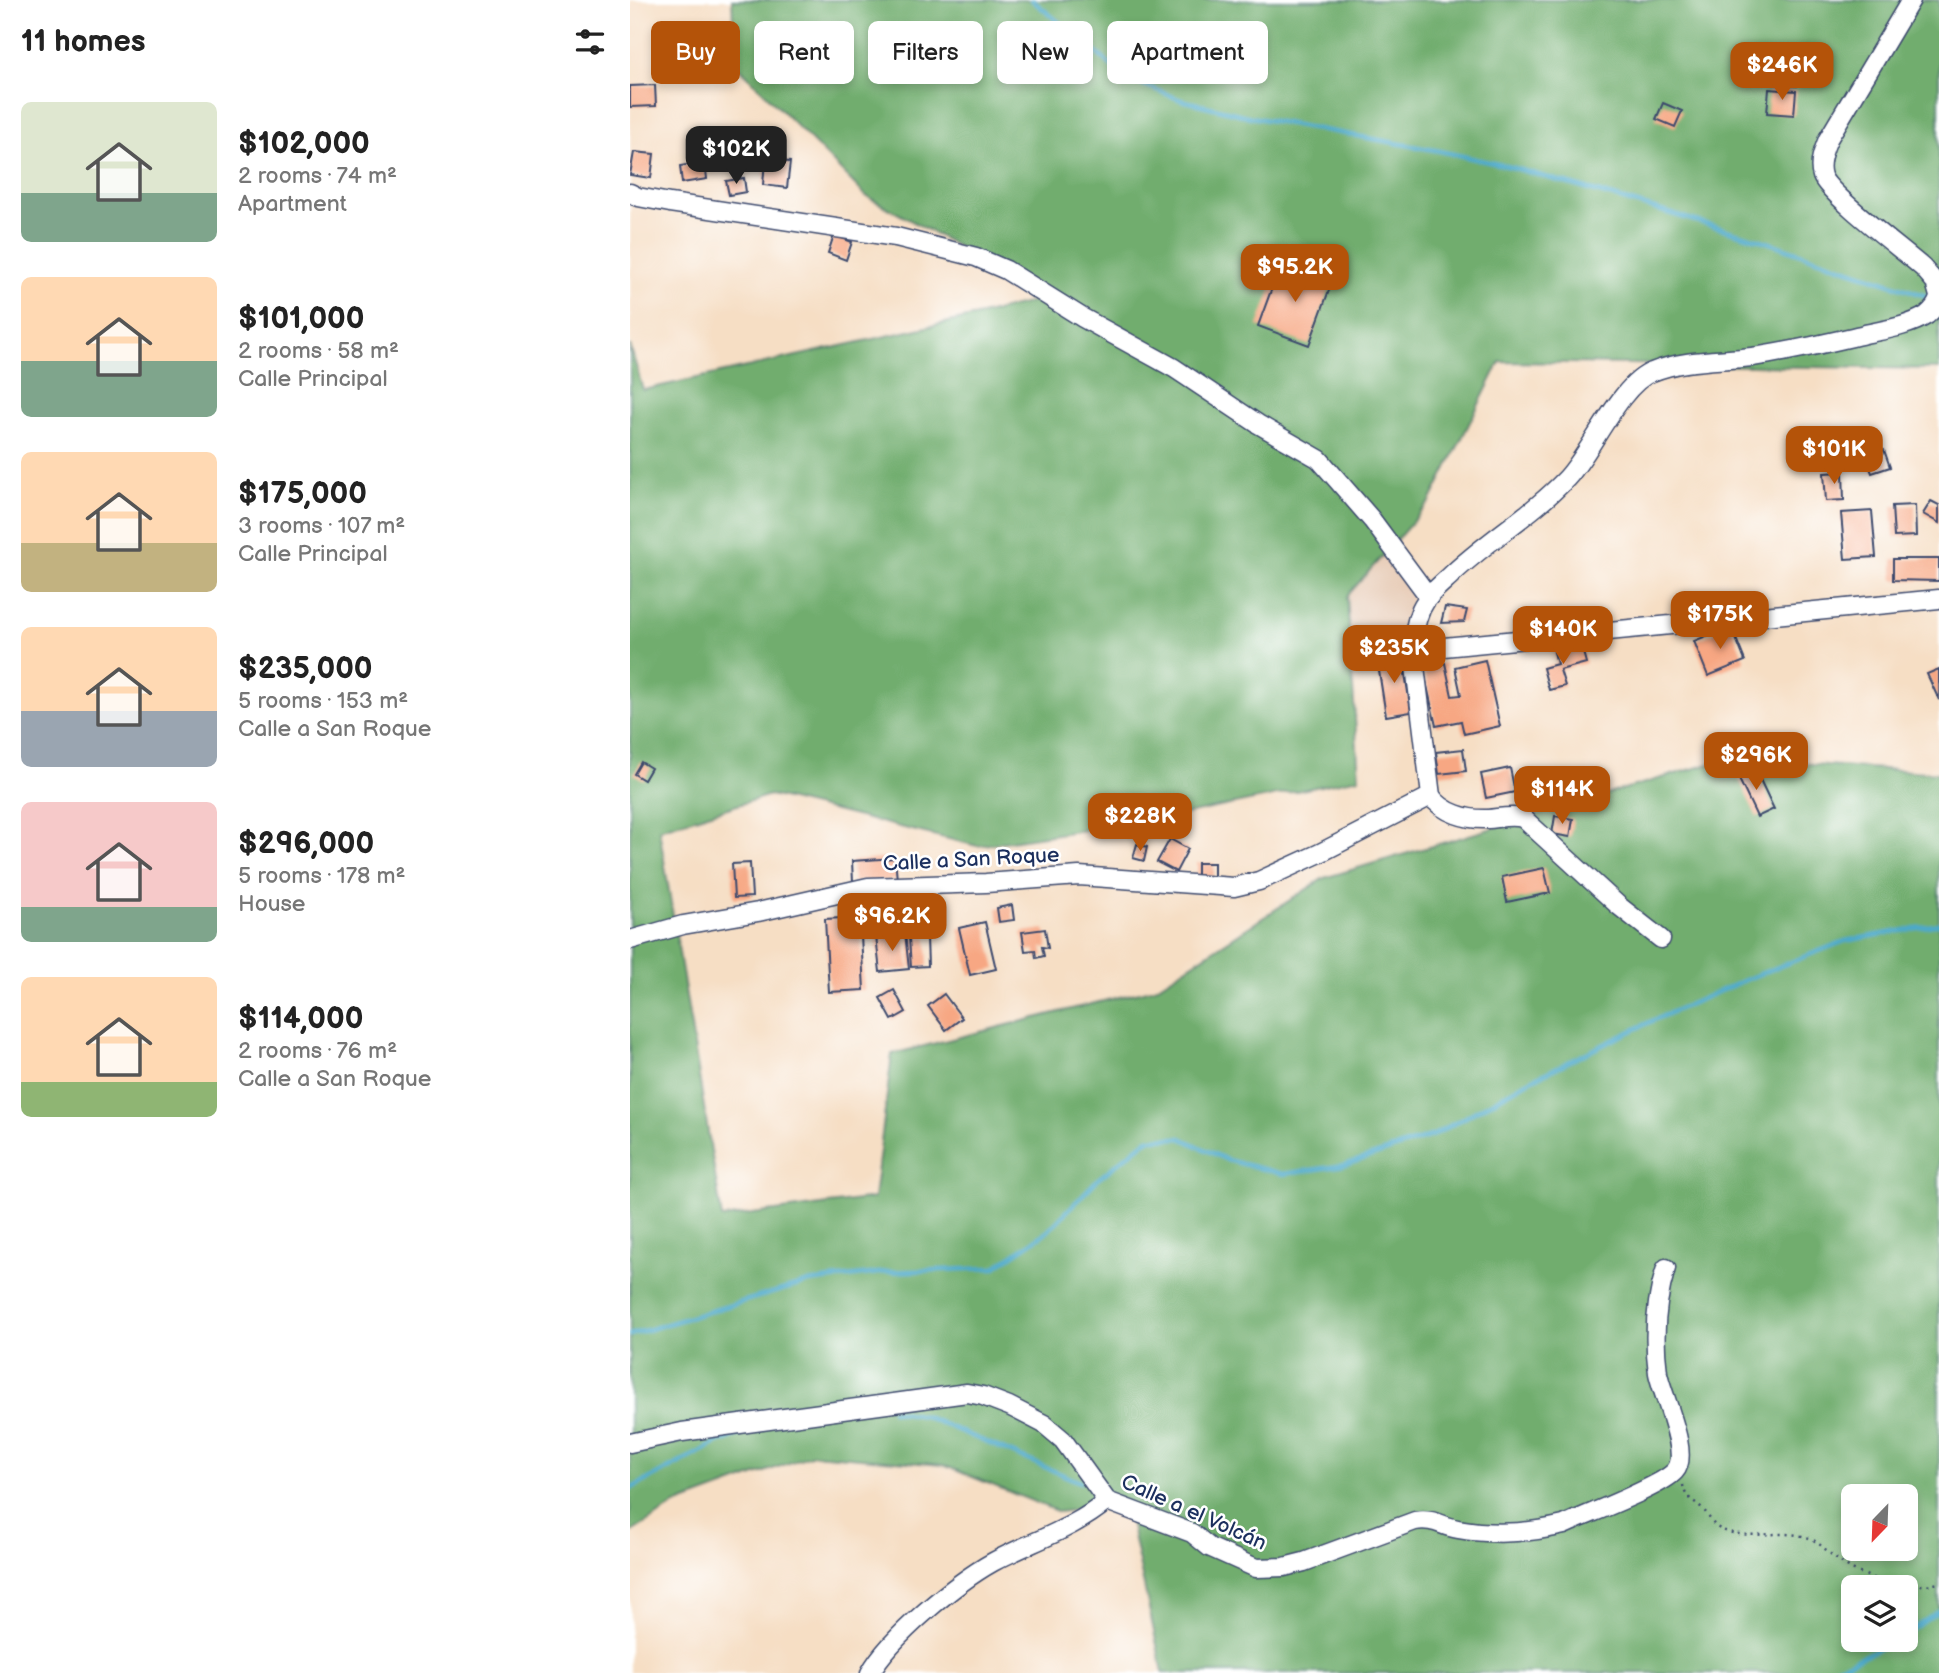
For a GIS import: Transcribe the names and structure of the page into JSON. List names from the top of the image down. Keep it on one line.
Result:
{"streets":{"street":["Calle a San Roque","Calle a el Volcán"]},"north":"bottom left","page":{"heading":"11 homes","chip":["Buy","Rent","Filters","New","Apartment"],"price":["$246K","$102K","$95.2K","$101K","$175K","$140K","$235K","$296K","$114K","$228K","$96.2K"],"list":[{"name":"$102,000","note":"2 rooms · 74 m² · Apartment"},{"name":"$101,000","note":"2 rooms · 58 m² · Calle Principal"},{"name":"$175,000","note":"3 rooms · 107 m² · Calle Principal"},{"name":"$235,000","note":"5 rooms · 153 m² · Calle a San Roque"},{"name":"$296,000","note":"5 rooms · 178 m² · House"},{"name":"$114,000","note":"2 rooms · 76 m² · Calle a San Roque"}]}}
